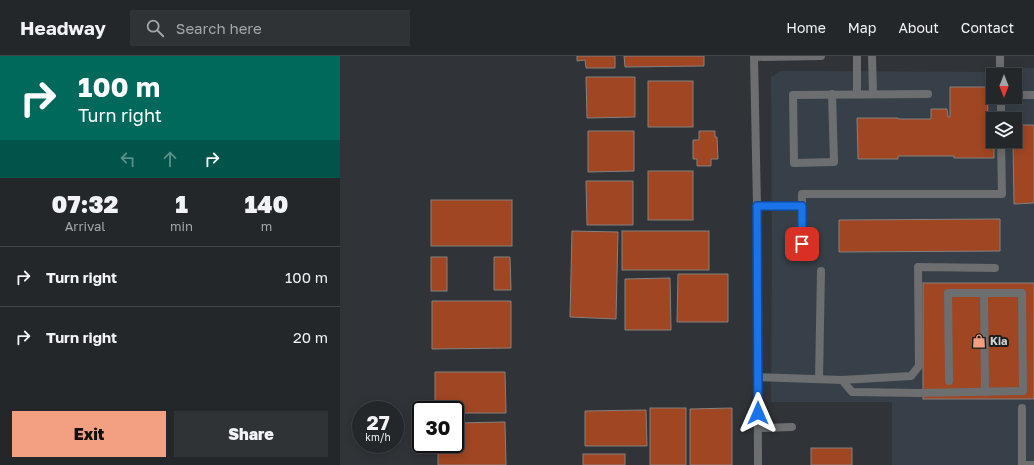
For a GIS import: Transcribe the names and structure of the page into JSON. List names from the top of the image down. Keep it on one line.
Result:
{"places":{"shop":["Kia"]},"north":"bottom","page":{"header":"Headway","search":"Search here","nav":["Home","Map","About","Contact"],"turn":["100 m","Turn right"],"eta":["07:32","Arrival","1","min","140","m"],"list":[{"name":"Turn right","value":"100 m"},{"name":"Turn right","value":"20 m"}],"speed":"27 km/h","limit":"30","buttons":["Exit","Share"]}}
